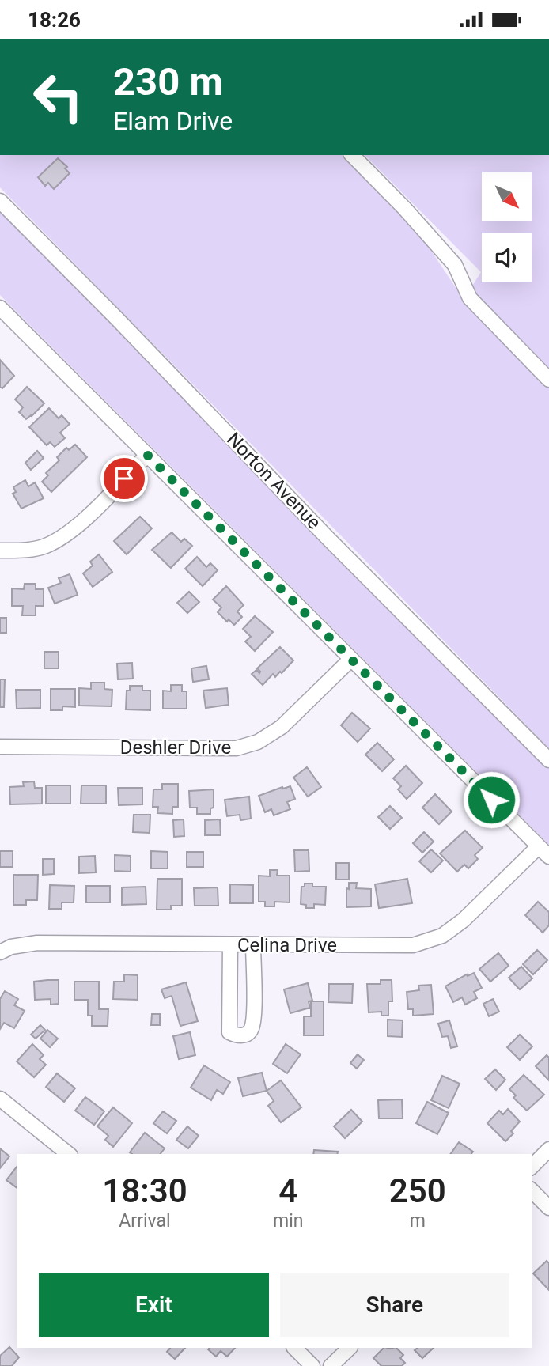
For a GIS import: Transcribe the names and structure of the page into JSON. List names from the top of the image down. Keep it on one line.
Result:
{"streets":{"street":["Norton Avenue","Deshler Drive","Celina Drive"]},"north":"bottom right","page":{"status":"18:26","turn":["230 m","Elam Drive"],"eta":["18:30","Arrival","4","min","250","m"],"buttons":["Exit","Share"]}}
